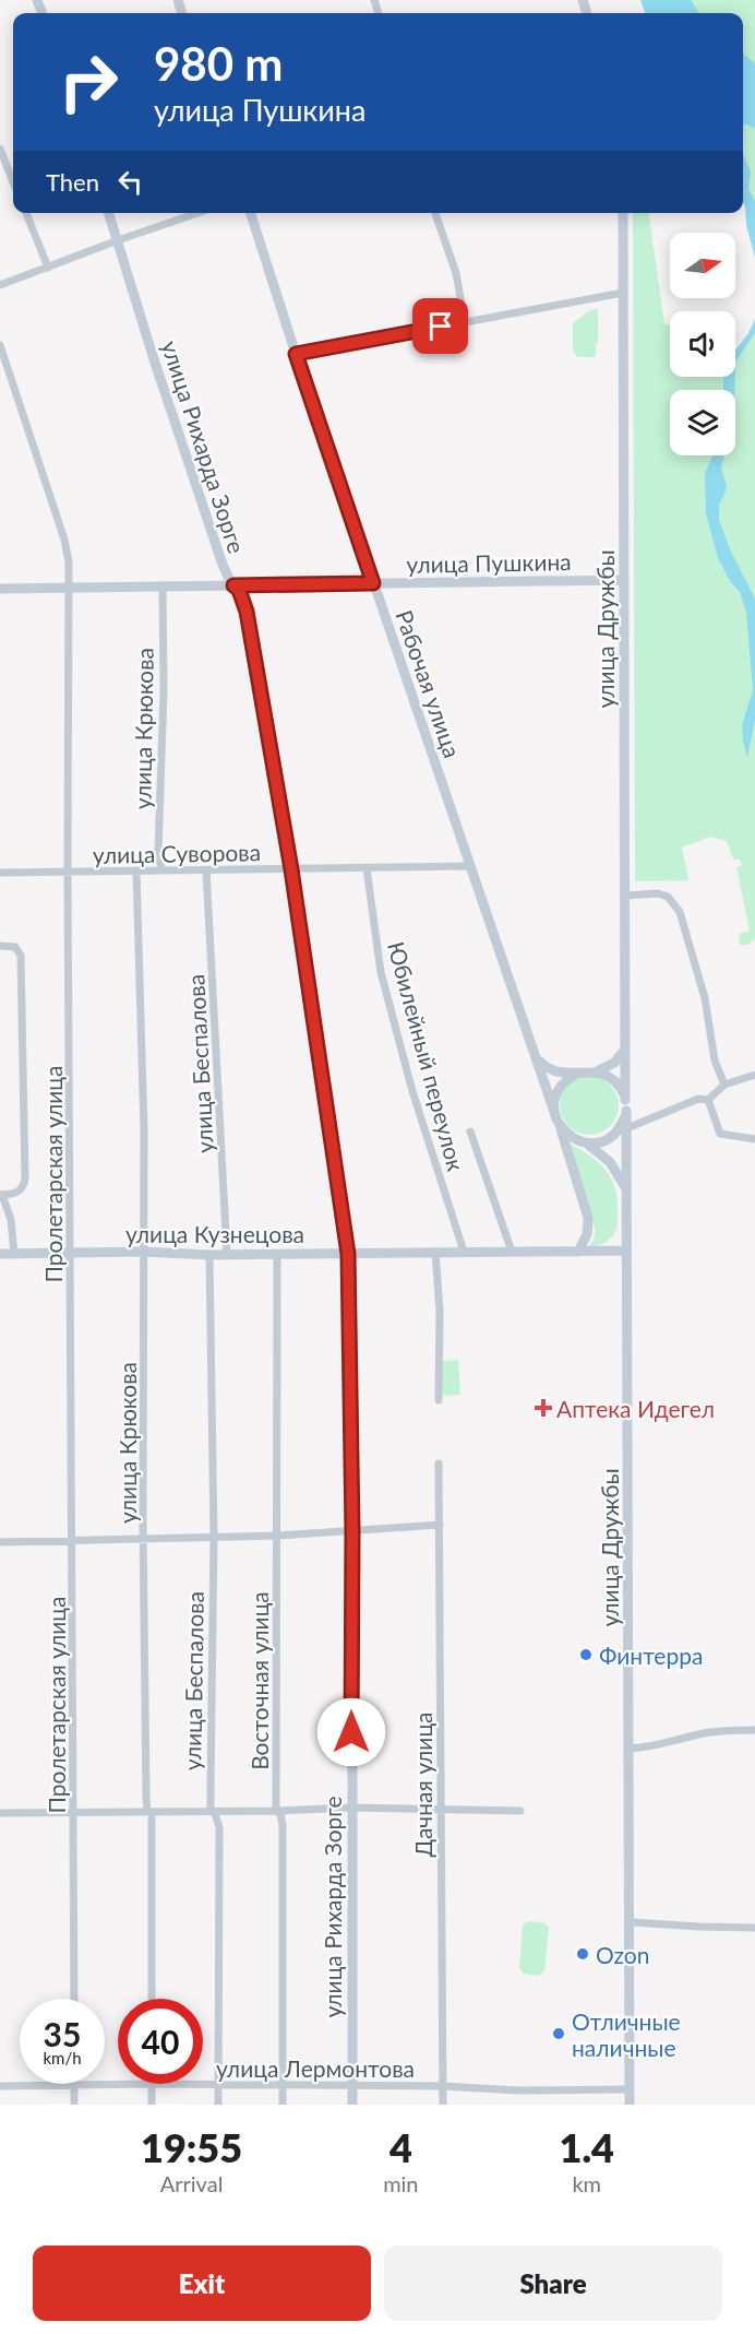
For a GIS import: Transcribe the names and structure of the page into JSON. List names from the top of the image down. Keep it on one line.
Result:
{"streets":{"street":["улица Рихарда Зорге","улица Пушкина","улица Дружбы","Рабочая улица","улица Крюкова","улица Суворова","Юбилейный переулок","улица Беспалова","Пролетарская улица","улица Кузнецова","Восточная улица","Дачная улица","улица Лермонтова"]},"crossings":[["улица Рихарда Зорге","улица Пушкина"],["улица Рихарда Зорге","улица Суворова"],["улица Рихарда Зорге","улица Кузнецова"],["улица Рихарда Зорге","улица Лермонтова"],["улица Пушкина","улица Дружбы"],["улица Пушкина","Рабочая улица"],["улица Пушкина","улица Крюкова"],["улица Пушкина","Пролетарская улица"],["улица Дружбы","Рабочая улица"],["улица Дружбы","улица Кузнецова"],["улица Дружбы","улица Лермонтова"],["Рабочая улица","улица Суворова"],["Рабочая улица","улица Кузнецова"],["улица Крюкова","улица Суворова"],["улица Крюкова","улица Кузнецова"],["улица Суворова","Юбилейный переулок"],["улица Суворова","улица Беспалова"],["улица Суворова","Пролетарская улица"],["Юбилейный переулок","улица Кузнецова"],["улица Беспалова","улица Кузнецова"],["улица Беспалова","улица Лермонтова"],["Пролетарская улица","улица Кузнецова"],["улица Кузнецова","Восточная улица"],["Восточная улица","улица Лермонтова"],["Дачная улица","улица Лермонтова"]],"places":{"health":["Аптека Идегел"],"other":["Финтерра","Ozon","Отличные наличные"]},"north":"right","page":{"turn":["980 m","улица Пушкина"],"then":"Then","speed":"35 km/h","limit":"40","eta":["19:55","Arrival","4","min","1.4","km"],"buttons":["Exit","Share"]}}
